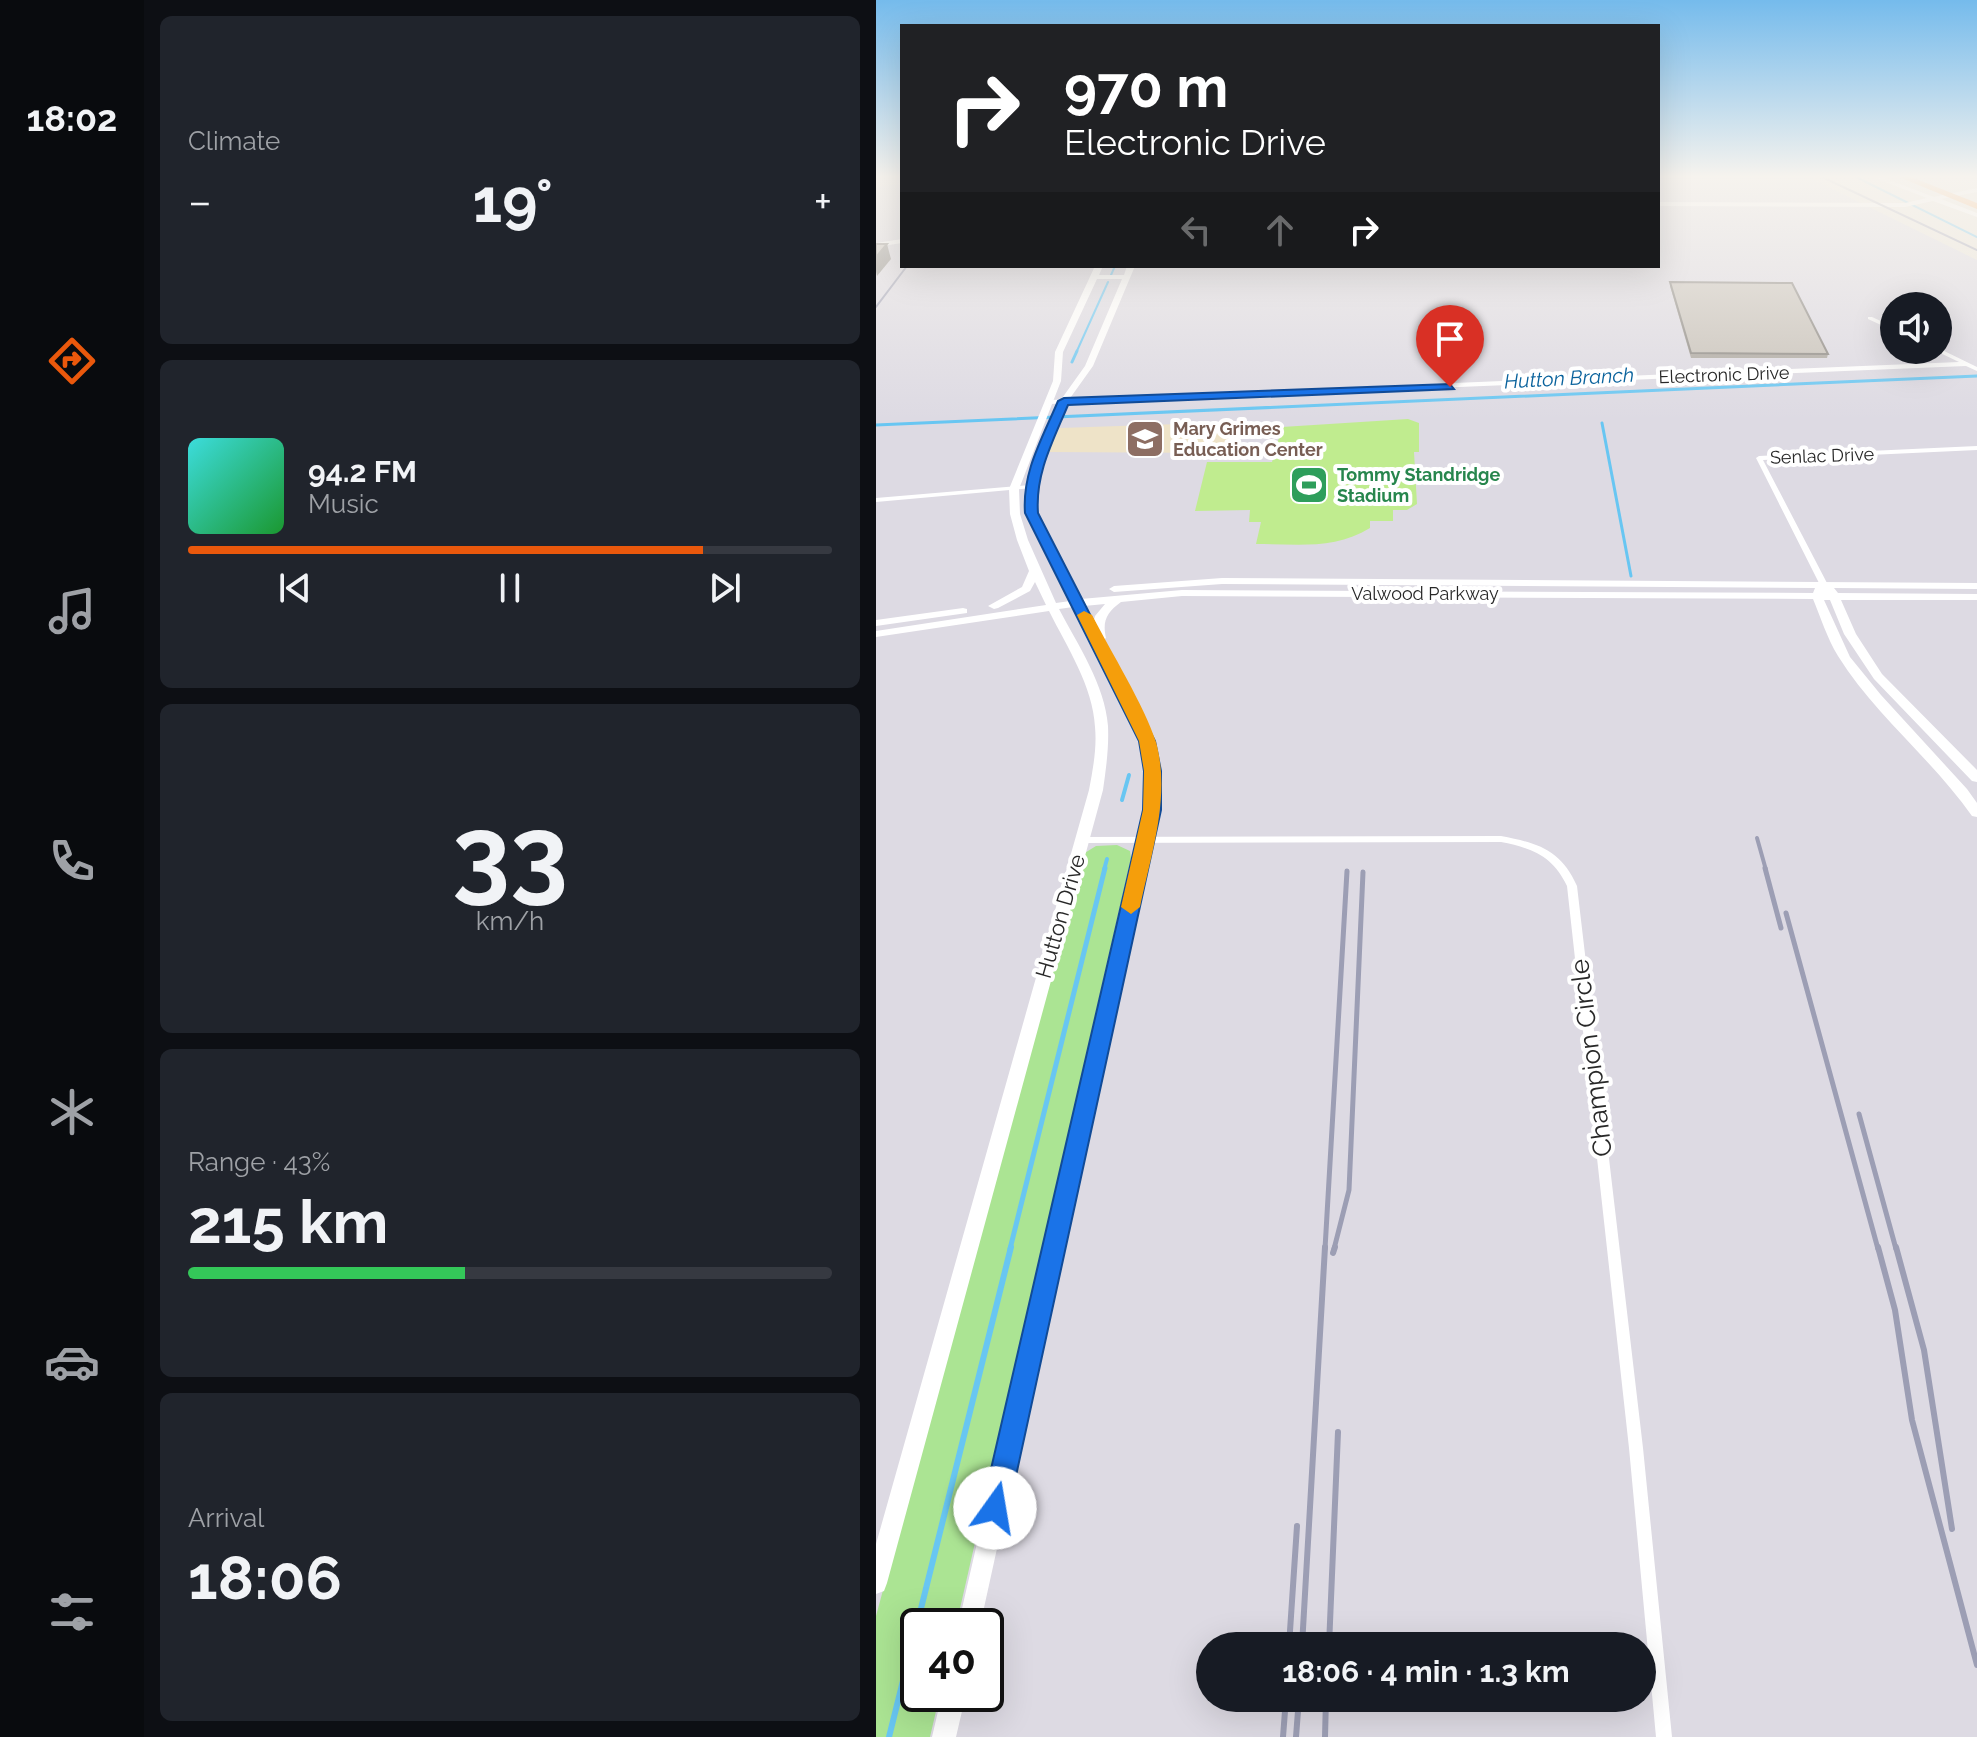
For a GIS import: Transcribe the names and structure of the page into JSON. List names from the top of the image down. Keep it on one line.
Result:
{"streets":{"street":["Electronic Drive","Senlac Drive","Valwood Parkway","Hutton Drive","Champion Circle"]},"crossings":[["Electronic Drive","Hutton Drive"],["Senlac Drive","Valwood Parkway"],["Valwood Parkway","Hutton Drive"],["Hutton Drive","Champion Circle"]],"water":["Hutton Branch"],"places":{"school or university":["Mary Grimes Education Center"],"sports":["Tommy Standridge Stadium"]},"page":{"tabs":"18:02","tile":["Climate",["33","km/h"],["Range · 43%","215 km"],["Arrival","18:06"]],"turn":["970 m","Electronic Drive"],"heat":["−","19°","+"],"song":["94.2 FM","Music"],"limit":"40","trip":"18:06 · 4 min · 1.3 km"}}
